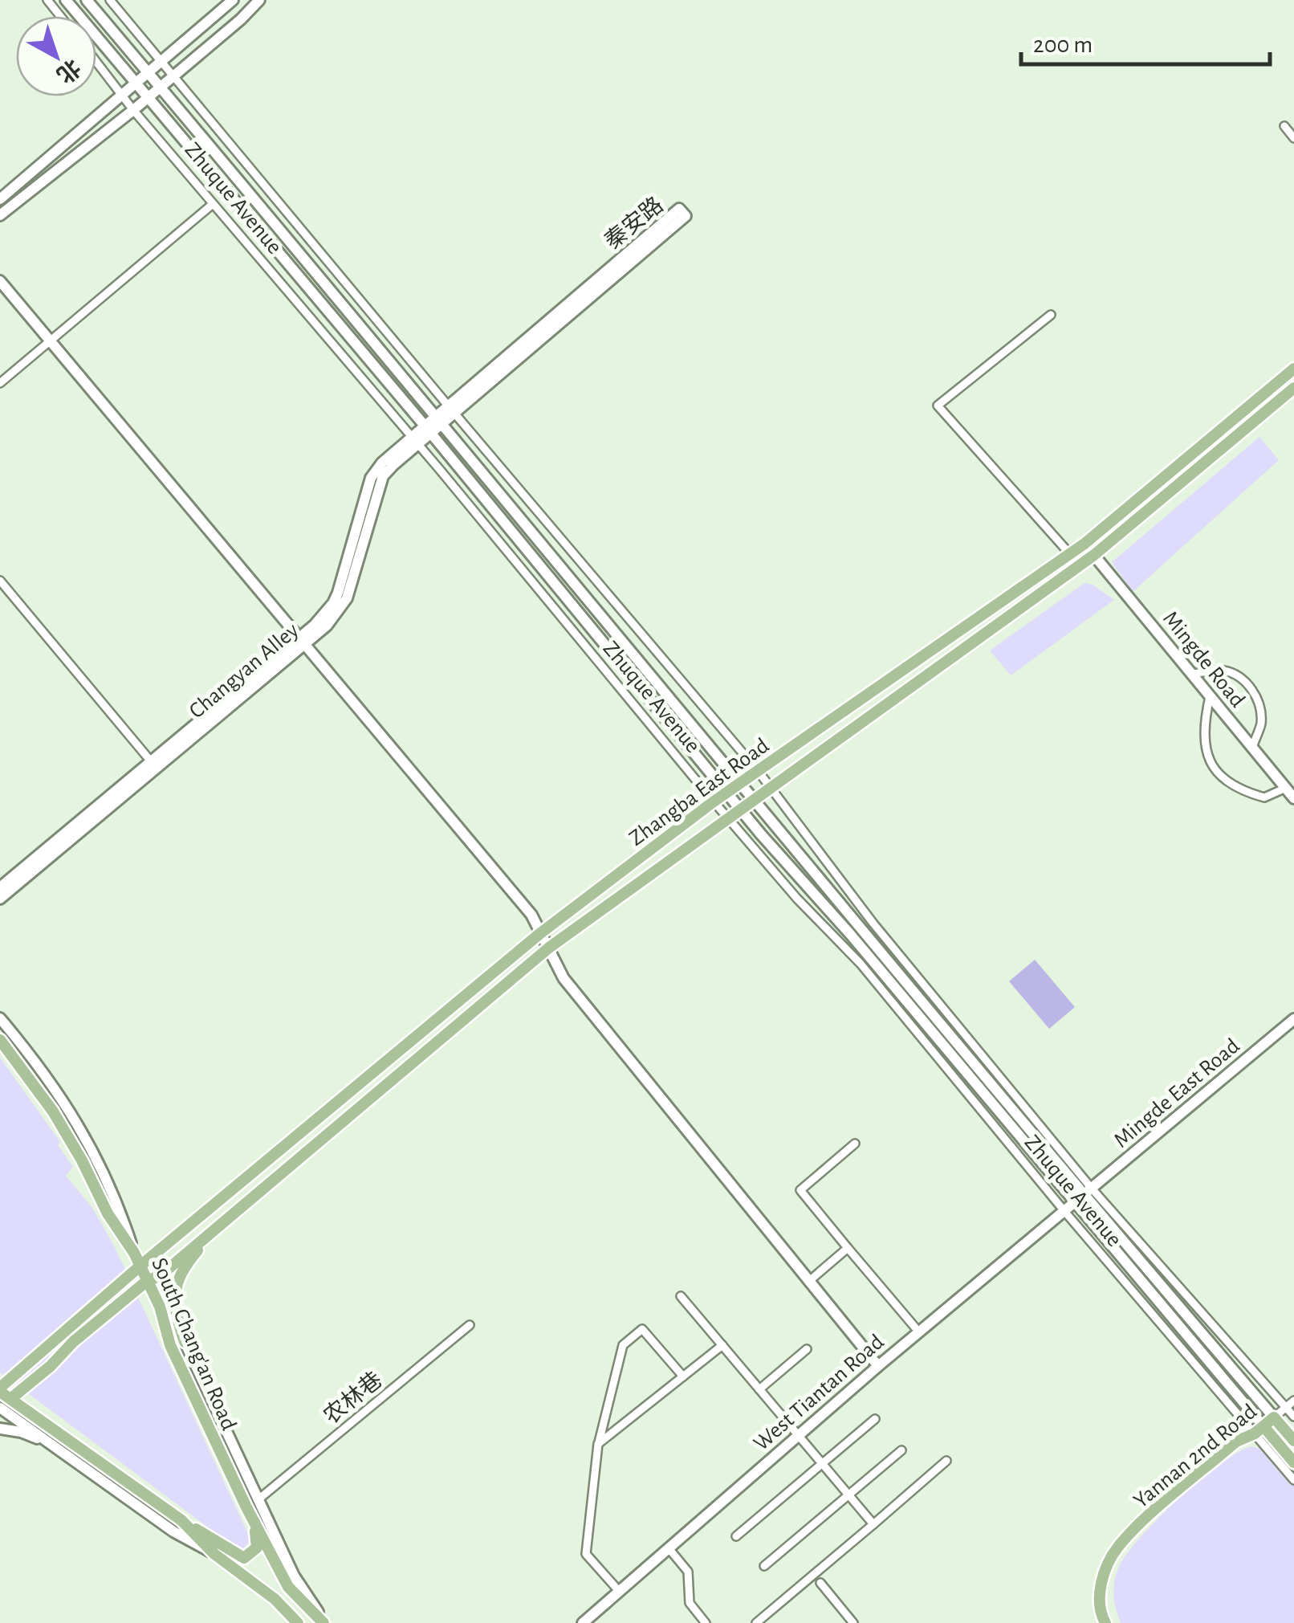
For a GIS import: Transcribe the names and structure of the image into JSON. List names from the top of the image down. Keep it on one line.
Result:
{"streets":{"main road":["Zhuque Avenue","秦安路","Mingde Road","Changyan Alley","Zhangba East Road","Mingde East Road","South Chang'an Road","West Tiantan Road","Yannan 2nd Road"],"street":["农林巷"]},"crossings":[["Zhuque Avenue","秦安路"],["Zhuque Avenue","Changyan Alley"],["Zhuque Avenue","Zhangba East Road"],["Zhuque Avenue","Mingde East Road"],["Zhuque Avenue","West Tiantan Road"],["Zhuque Avenue","Yannan 2nd Road"],["秦安路","Changyan Alley"],["Mingde Road","Zhangba East Road"],["Zhangba East Road","South Chang'an Road"],["Mingde East Road","West Tiantan Road"]],"scale_bar":"200 m","north":"bottom right"}
